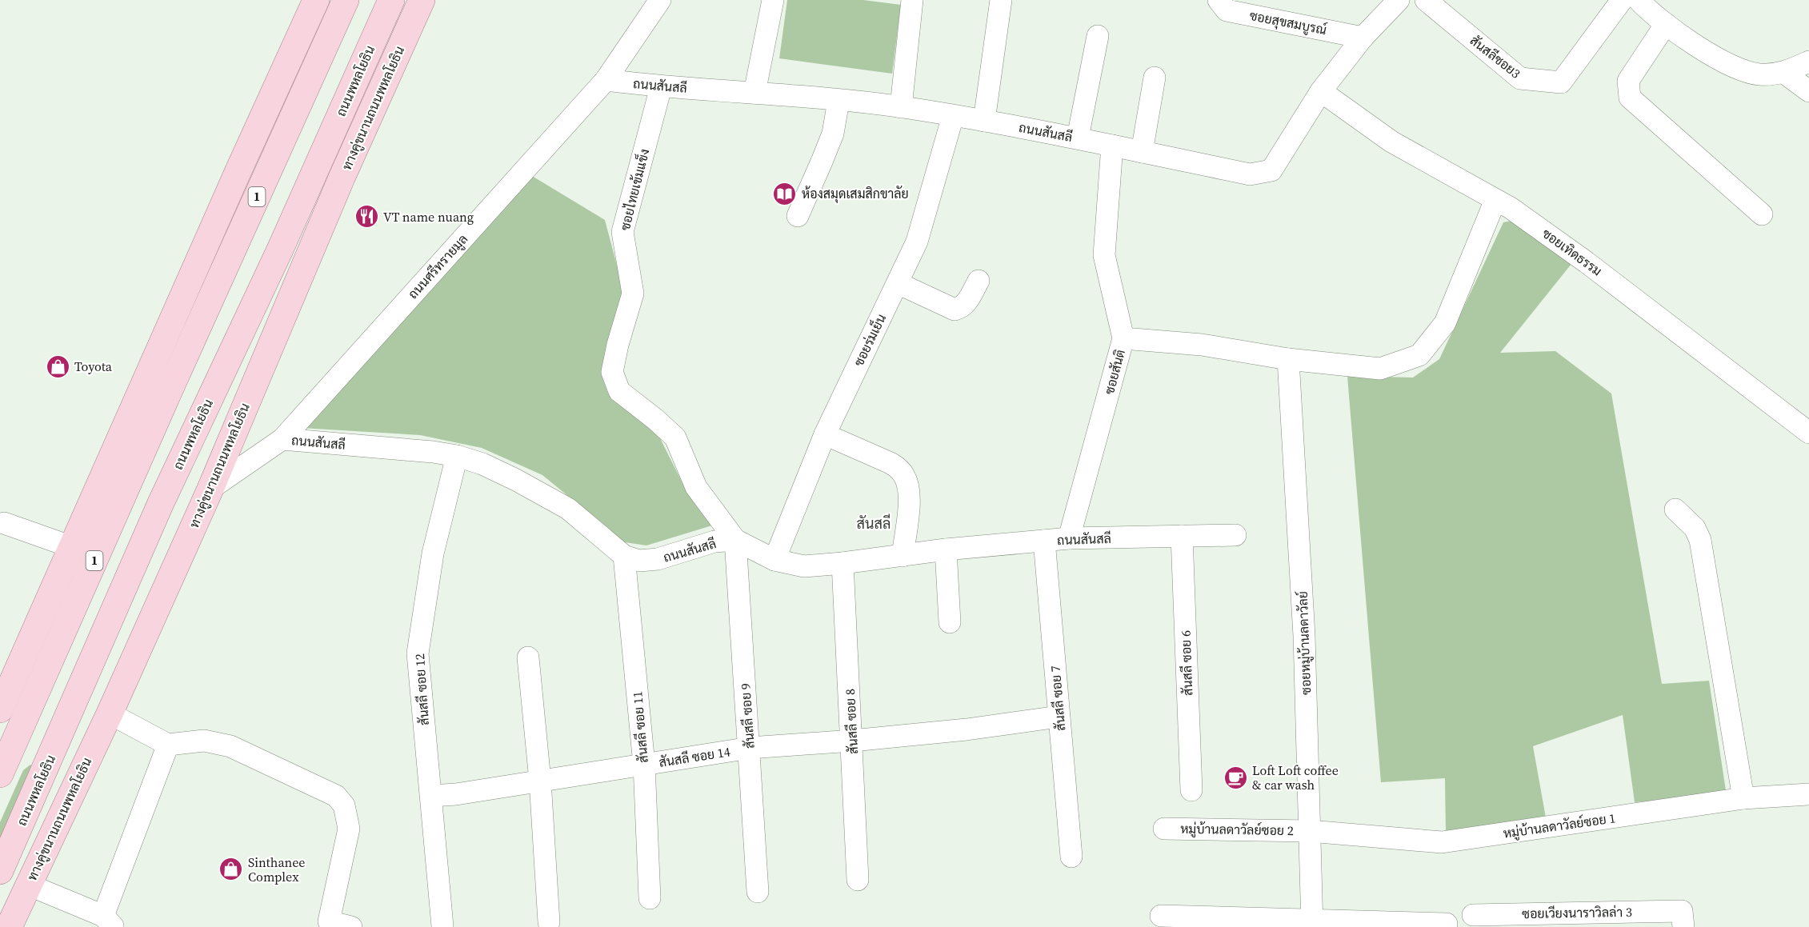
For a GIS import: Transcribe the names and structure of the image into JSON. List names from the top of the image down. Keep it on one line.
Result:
{"streets":{"main road":["ถนนพหลโยธิน","ทางคู่ขนานถนนพหลโยธิน","1"],"street":["ซอยสุขสมบูรณ์","สันสลีซอย3","ถนนสันสลี","ซอยไทยเข้มแข็ง","ซอยเทิดธรรม","ถนนศรีทรายมูล","ซอยร่มเย็น","ซอยสันติ","ซอยหมู่บ้านลดาวัลย์","สันสลี ซอย 6","สันสลี ซอย 12","สันสลี ซอย 7","สันสลี ซอย 9","สันสลี ซอย 8","สันสลี ซอย 11","สันสลี ซอย 14","หมู่บ้านลดาวัลย์ซอย 1","หมู่บ้านลดาวัลย์ซอย 2","ซอยเวียงนาราวิลล่า 3"]},"crossings":[["ซอยสุขสมบูรณ์","ถนนสันสลี"],["ถนนสันสลี","ซอยไทยเข้มแข็ง"],["ถนนสันสลี","ซอยเทิดธรรม"],["ถนนสันสลี","ถนนศรีทรายมูล"],["ถนนสันสลี","ซอยร่มเย็น"],["ถนนสันสลี","ซอยสันติ"],["ถนนสันสลี","สันสลี ซอย 6"],["ถนนสันสลี","สันสลี ซอย 12"],["ถนนสันสลี","สันสลี ซอย 7"],["ถนนสันสลี","สันสลี ซอย 9"],["ถนนสันสลี","สันสลี ซอย 8"],["ถนนสันสลี","สันสลี ซอย 11"],["ทางคู่ขนานถนนพหลโยธิน","ถนนศรีทรายมูล"],["ซอยไทยเข้มแข็ง","สันสลี ซอย 9"],["ซอยหมู่บ้านลดาวัลย์","หมู่บ้านลดาวัลย์ซอย 1"],["ซอยหมู่บ้านลดาวัลย์","หมู่บ้านลดาวัลย์ซอย 2"],["สันสลี ซอย 12","สันสลี ซอย 14"],["สันสลี ซอย 7","สันสลี ซอย 14"],["สันสลี ซอย 9","สันสลี ซอย 14"],["สันสลี ซอย 8","สันสลี ซอย 14"],["สันสลี ซอย 11","สันสลี ซอย 14"],["หมู่บ้านลดาวัลย์ซอย 1","หมู่บ้านลดาวัลย์ซอย 2"]],"districts":["สันสลี"],"places":{"library":["ห้องสมุดเสมสิกขาลัย"],"restaurant":["VT name nuang"],"shop":["Toyota","Sinthanee Complex"],"cafe":["Loft Loft coffee & car wash"]}}
